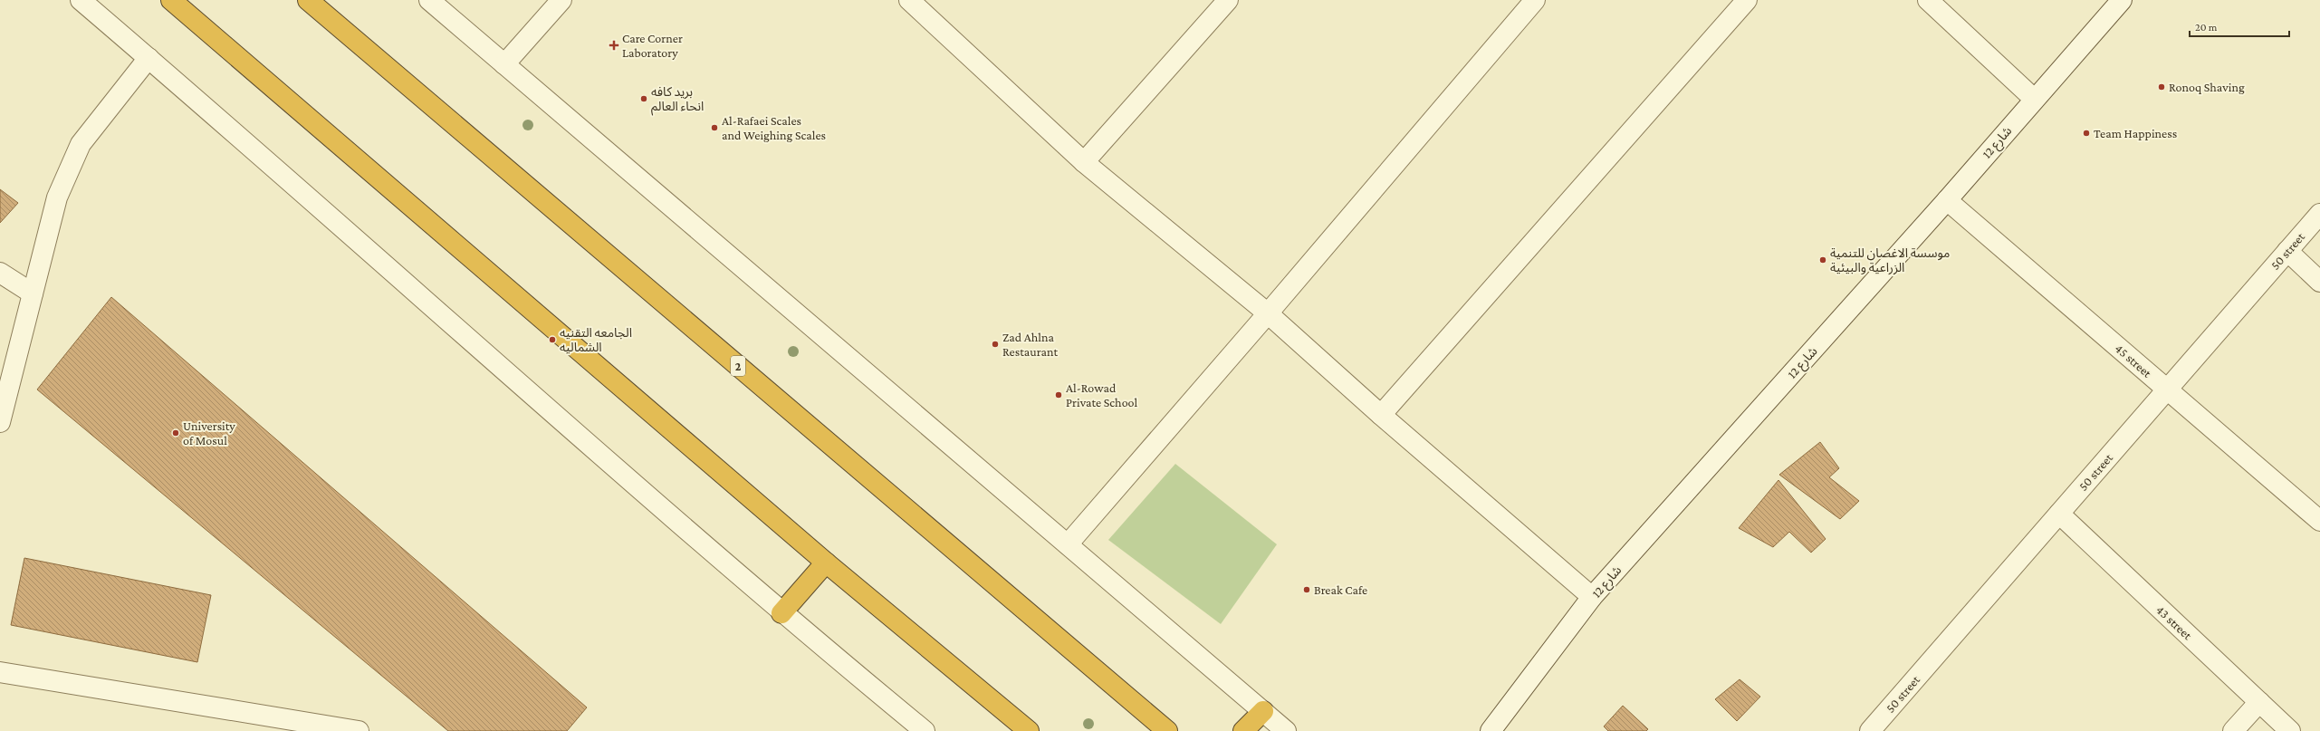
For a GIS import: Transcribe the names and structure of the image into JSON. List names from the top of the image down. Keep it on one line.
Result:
{"streets":{"highway":["2"],"street":["شارع 12","50 street","45 street","43 street"]},"crossings":[["شارع 12","45 street"],["50 street","45 street"],["50 street","43 street"]],"places":{"health":["Care Corner Laboratory"],"other":["Ronoq Shaving","بريد كافه انحاء العالم","Al-Rafaei Scales and Weighing Scales","Team Happiness","موسسة الاغصان للتنمية الزراعية والبيئية","الجامعه التقنيه الشماليه","Zad Ahlna Restaurant","Al-Rowad Private School","University of Mosul","Break Cafe"]},"scale_bar":"20 m"}
